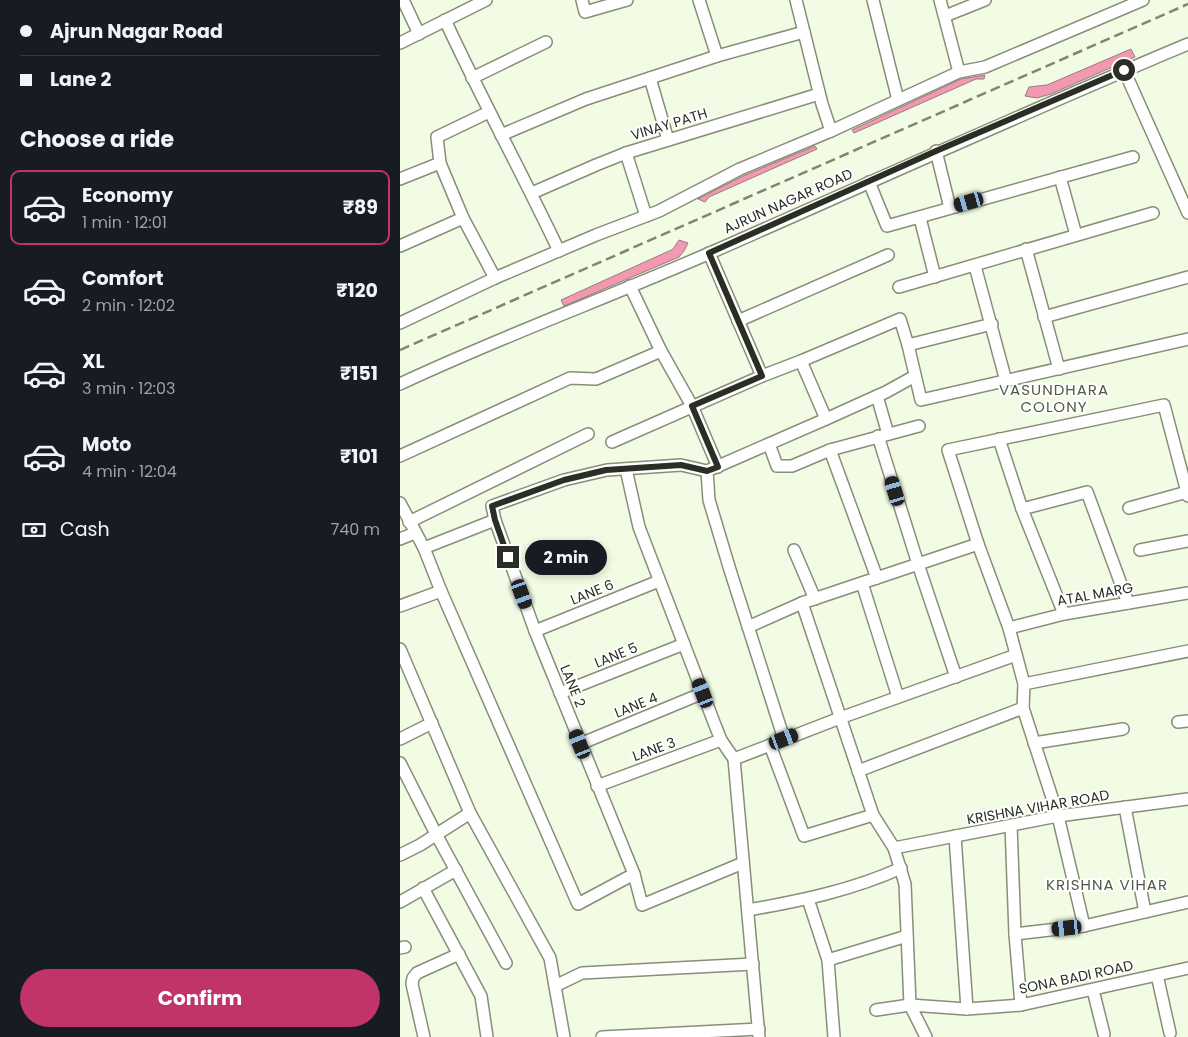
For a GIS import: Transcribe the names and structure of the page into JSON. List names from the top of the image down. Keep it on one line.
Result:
{"streets":{"street":["VINAY PATH","AJRUN NAGAR ROAD","LANE 6","ATAL MARG","LANE 5","LANE 2","LANE 4","LANE 3","KRISHNA VIHAR ROAD","SONA BADI ROAD"]},"crossings":[["LANE 6","LANE 2"],["LANE 5","LANE 2"],["LANE 2","LANE 4"],["LANE 2","LANE 3"]],"districts":["VASUNDHARA COLONY","KRISHNA VIHAR"],"page":{"banner":["Ajrun Nagar Road","Lane 2"],"heading":"Choose a ride","list":[{"name":"Economy","note":"1 min · 12:01","value":"₹89"},{"name":"Comfort","note":"2 min · 12:02","value":"₹120"},{"name":"XL","note":"3 min · 12:03","value":"₹151"},{"name":"Moto","note":"4 min · 12:04","value":"₹101"}],"pay":["Cash","740 m"],"bubble":"2 min","buttons":"Confirm"}}
